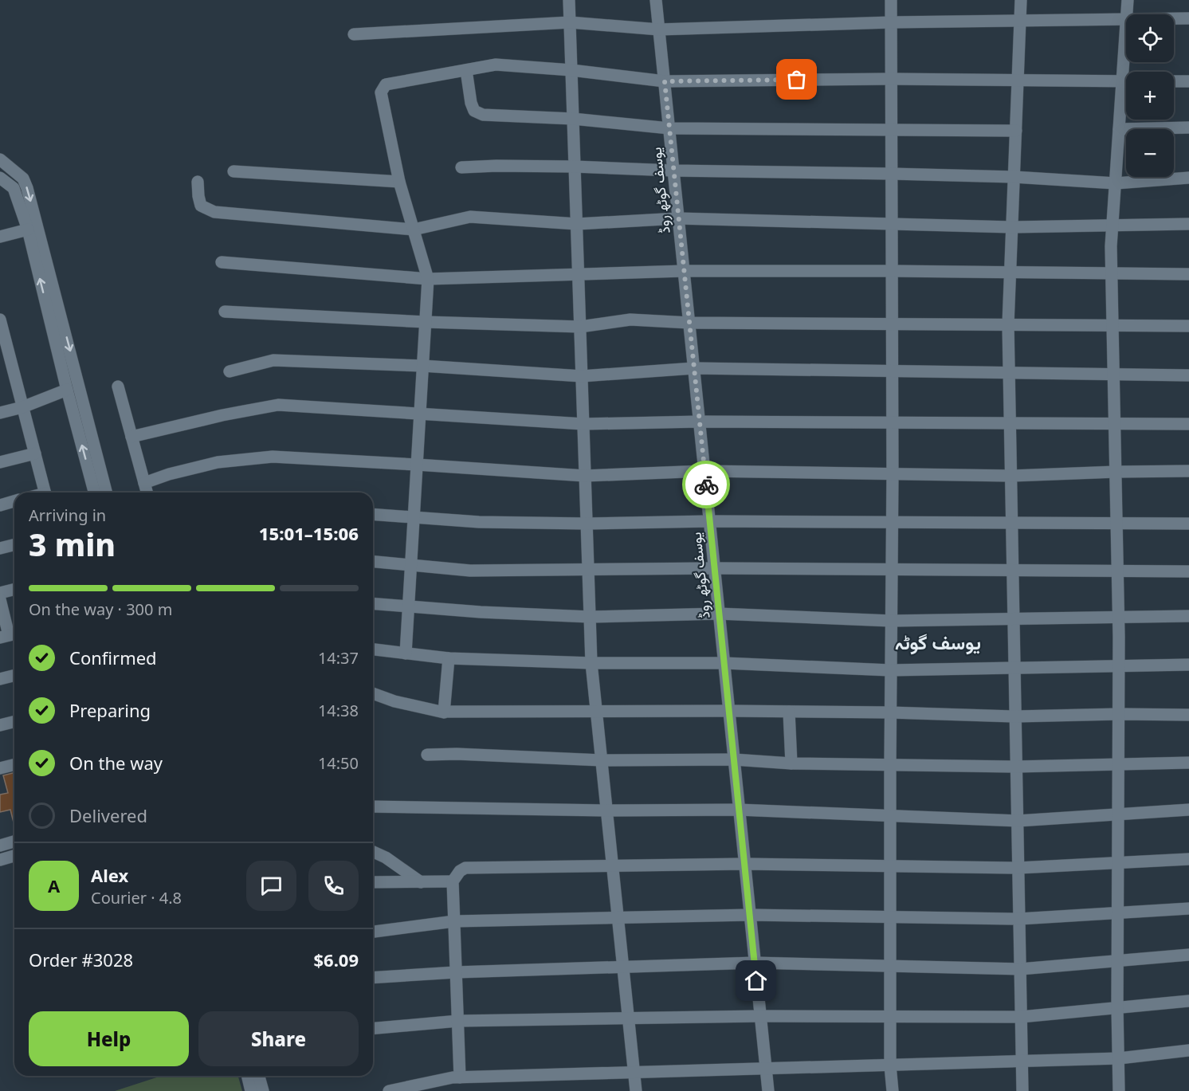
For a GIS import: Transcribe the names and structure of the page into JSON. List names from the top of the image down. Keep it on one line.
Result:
{"streets":{"street":["یوسف گوٹھ روڈ"]},"districts":["یوسف گوٹہ"],"page":{"map_buttons":["+","−"],"heading":["3 min","Arriving in","15:01–15:06"],"panel":["Alex","Courier · 4.8","Order #3028","$6.09"],"bar":"On the way · 300 m","list":[["Confirmed","14:37"],["Preparing","14:38"],["On the way","14:50"],"Delivered"],"round":"A","buttons":["Help","Share"]}}
